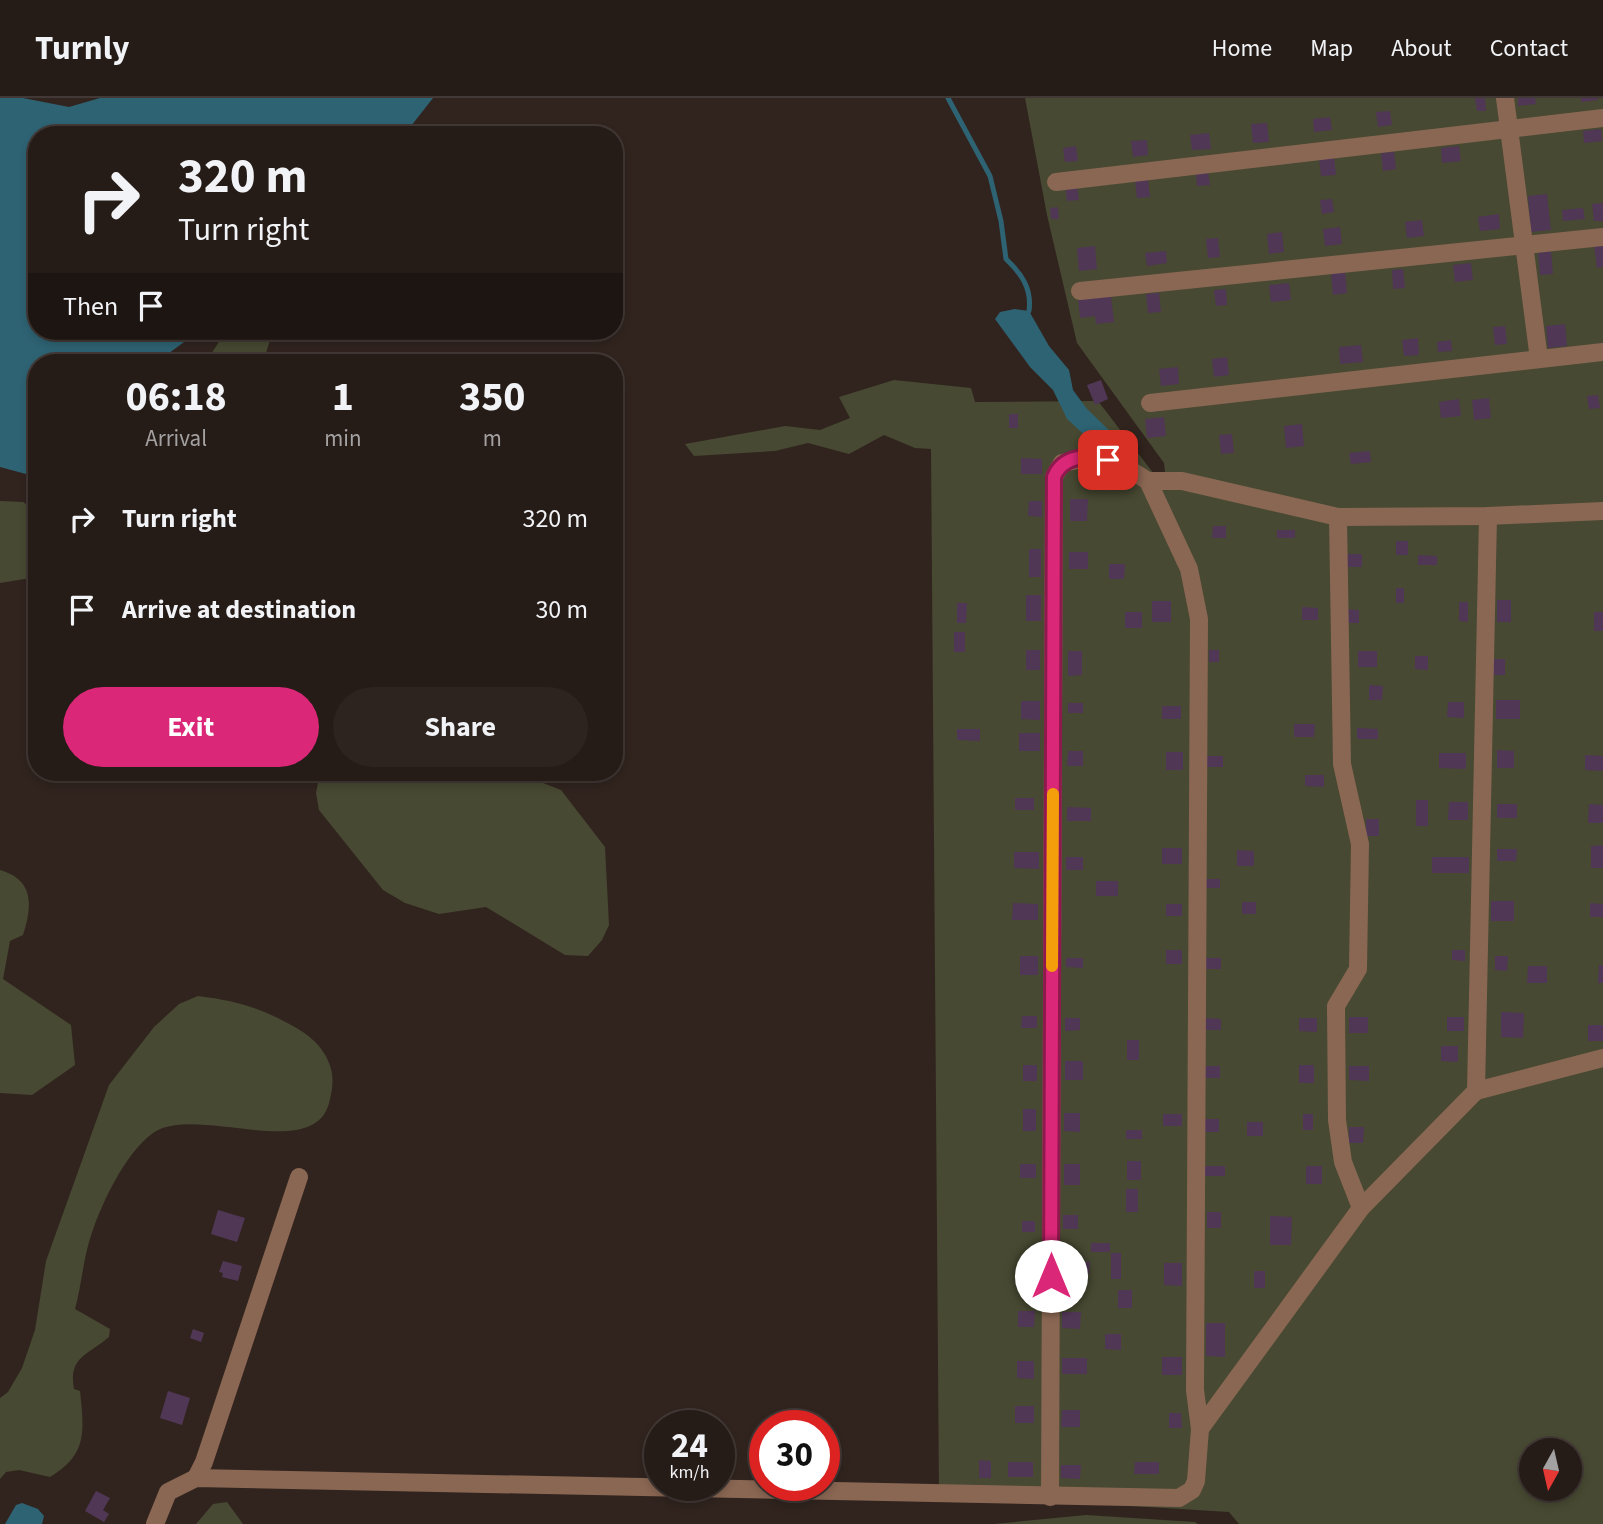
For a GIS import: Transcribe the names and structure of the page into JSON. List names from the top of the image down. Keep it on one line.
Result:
{"north":"bottom","page":{"header":"Turnly","nav":["Home","Map","About","Contact"],"turn":["320 m","Turn right"],"then":"Then","eta":["06:18","Arrival","1","min","350","m"],"list":[{"name":"Turn right","value":"320 m"},{"name":"Arrive at destination","value":"30 m"}],"buttons":["Exit","Share"],"speed":"24 km/h","limit":"30"}}
